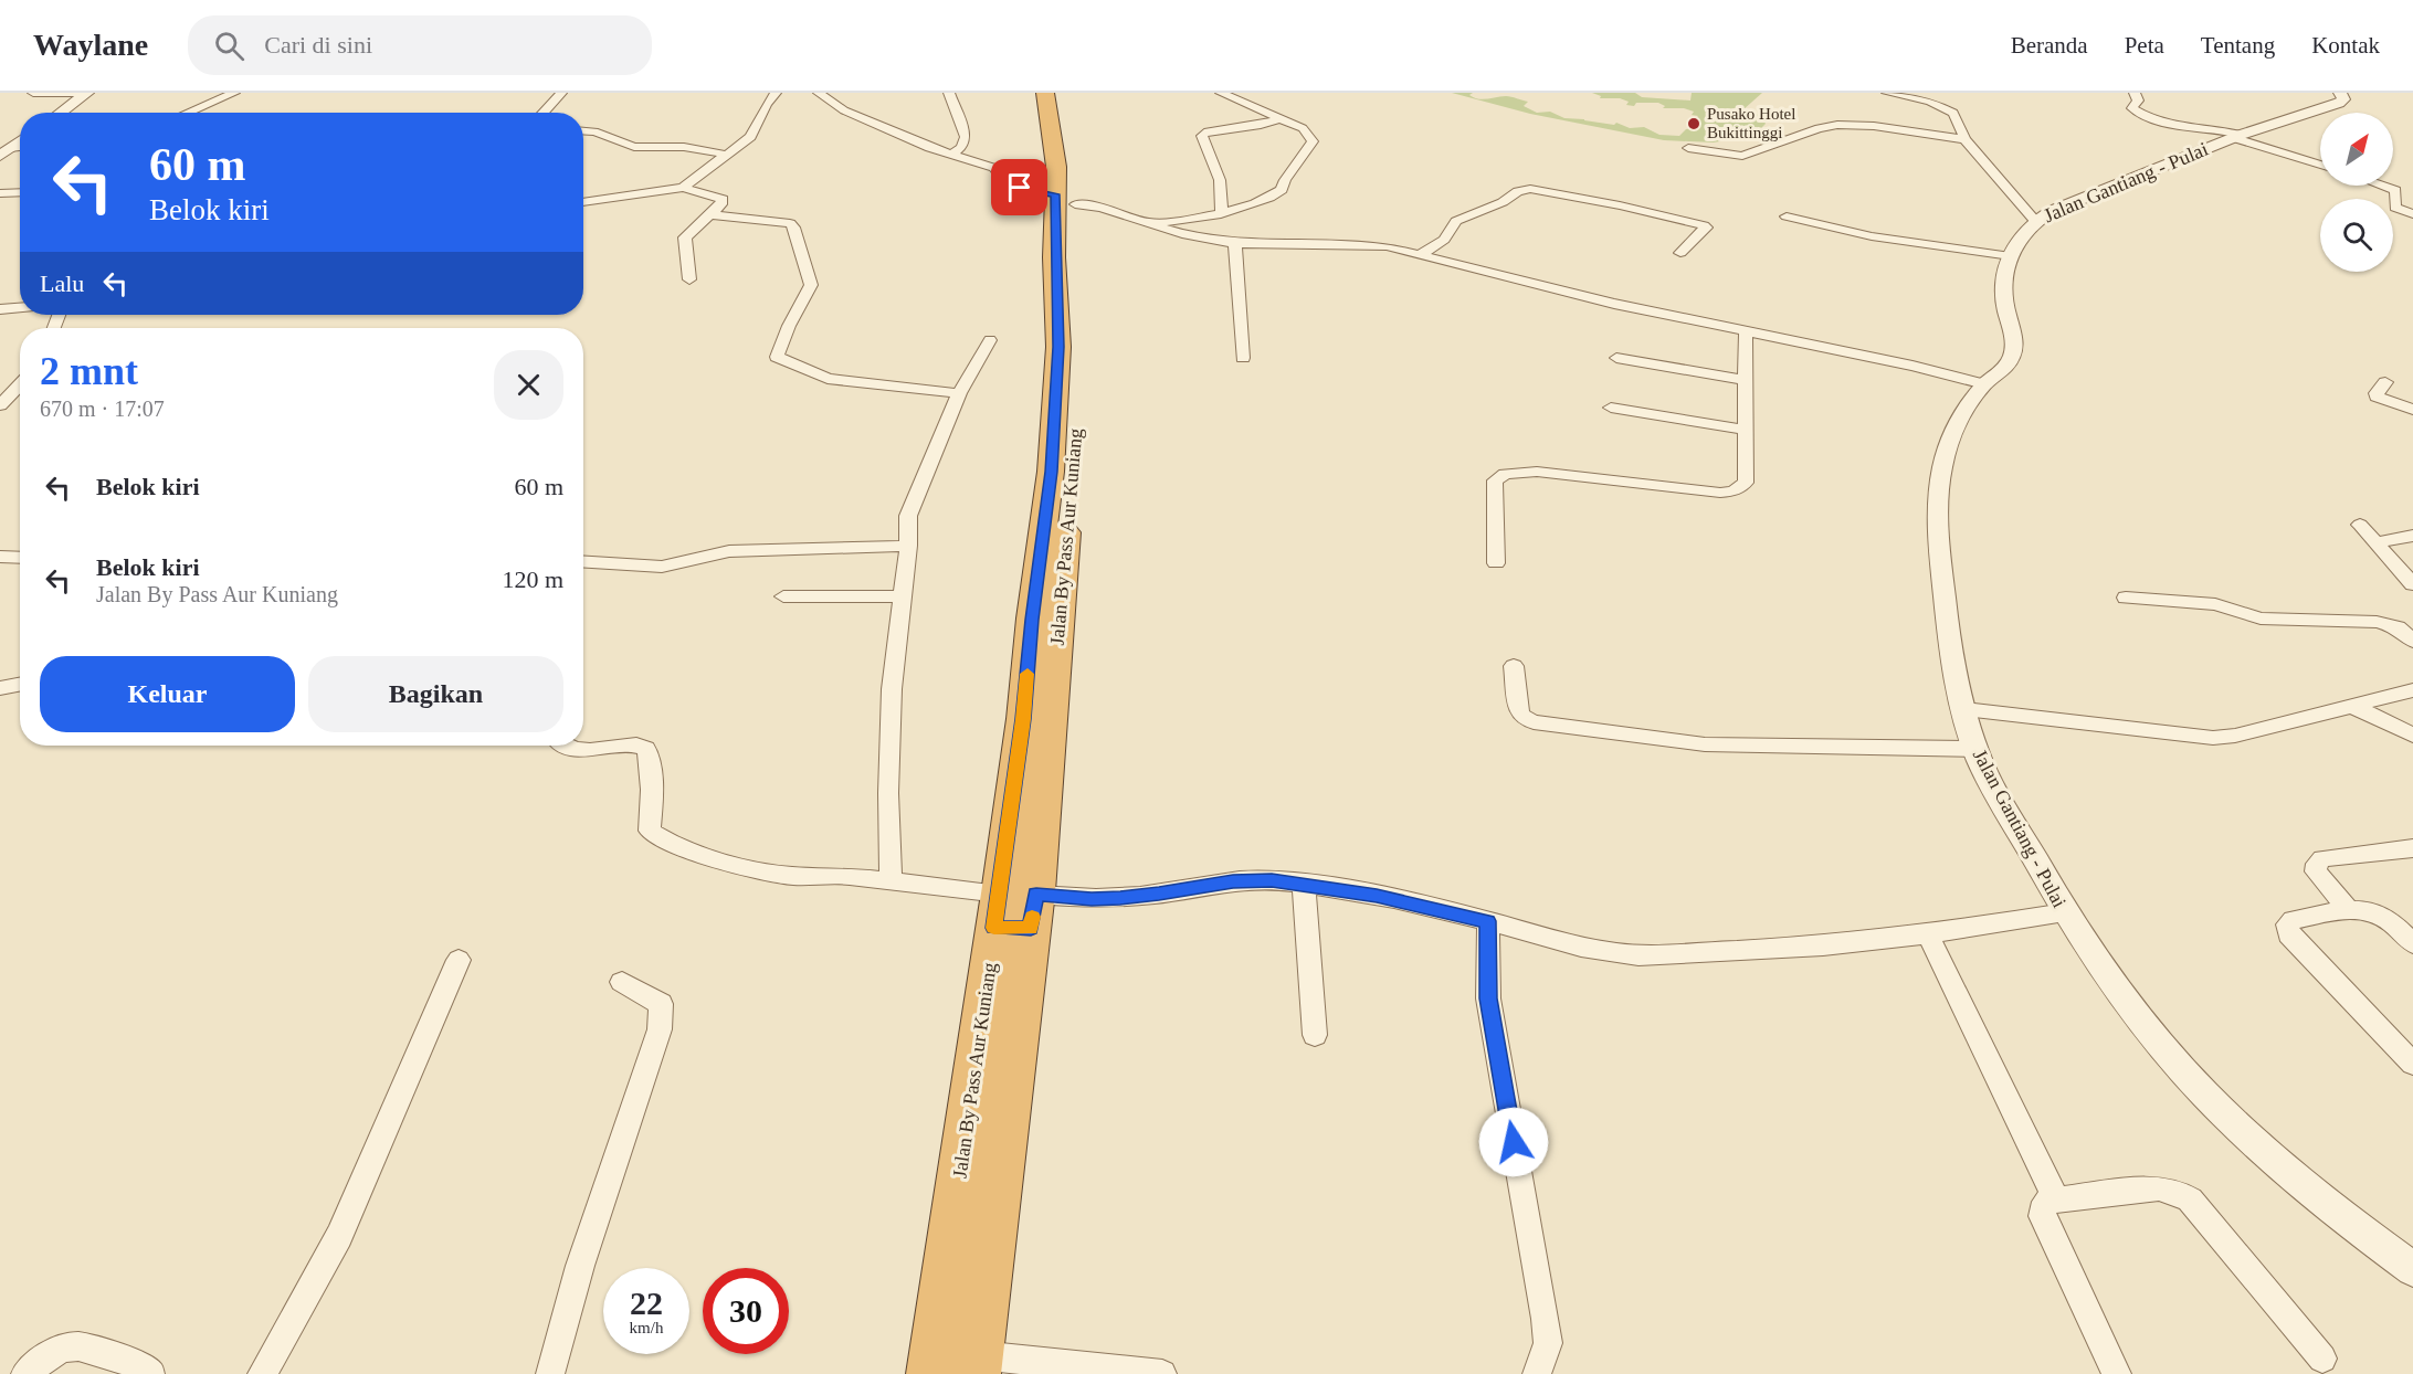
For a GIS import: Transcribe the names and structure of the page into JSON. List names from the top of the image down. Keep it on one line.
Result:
{"streets":{"highway":["Jalan By Pass Aur Kuniang"],"street":["Jalan Gantiang - Pulai"]},"places":["Pusako Hotel Bukittinggi"],"north":"top right","page":{"header":"Waylane","search":"Cari di sini","nav":["Beranda","Peta","Tentang","Kontak"],"turn":["60 m","Belok kiri"],"then":"Lalu","heading":["2 mnt","670 m · 17:07"],"list":[{"name":"Belok kiri","value":"60 m"},{"name":"Belok kiri","note":"Jalan By Pass Aur Kuniang","value":"120 m"}],"buttons":["Keluar","Bagikan"],"speed":"22 km/h","limit":"30"}}
